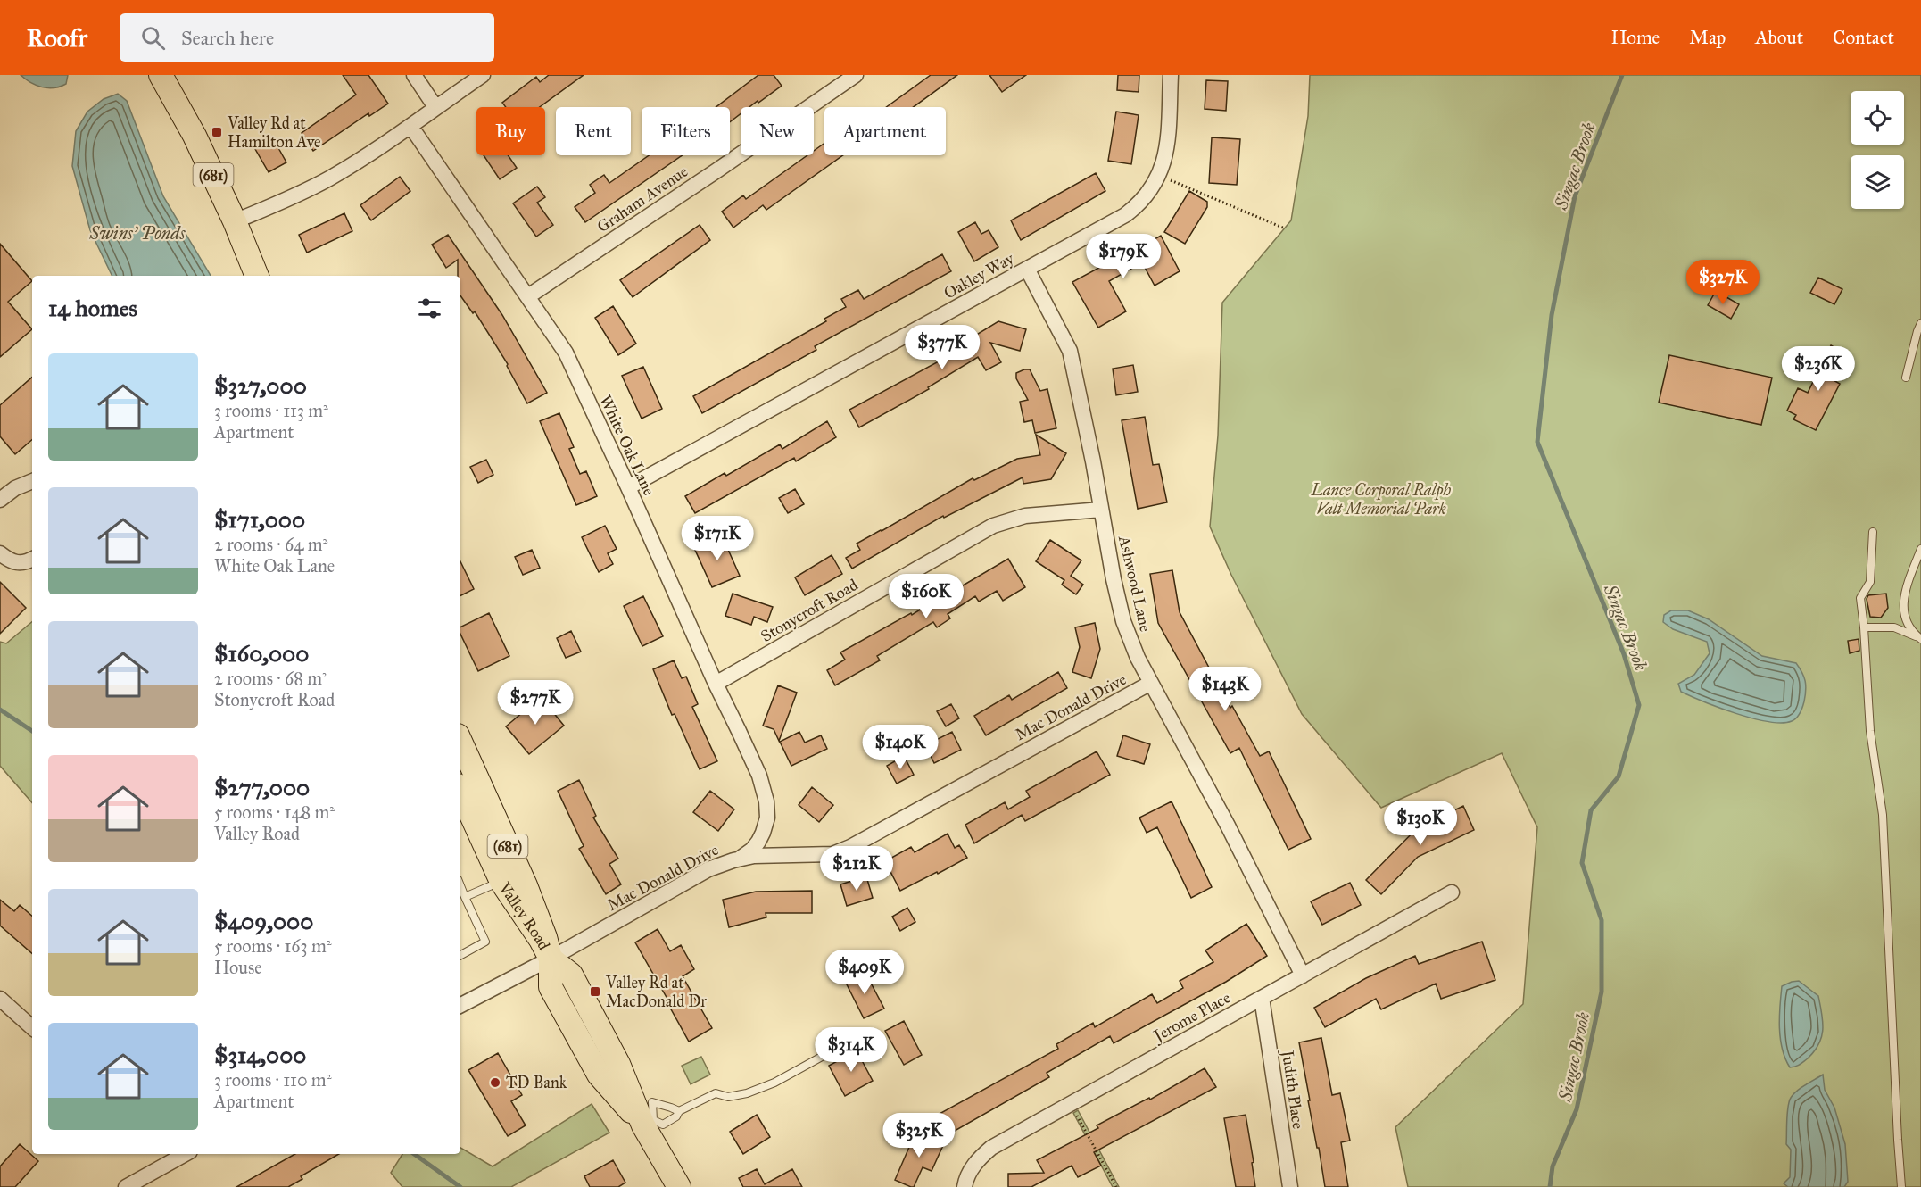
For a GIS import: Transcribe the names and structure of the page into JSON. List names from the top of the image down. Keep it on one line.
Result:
{"streets":{"main road":["(681)","Valley Road"],"street":["Graham Avenue","Oakley Way","White Oak Lane","Ashwood Lane","Stonycroft Road","Mac Donald Drive","Jerome Place","Judith Place"]},"crossings":[["Graham Avenue","White Oak Lane"],["Oakley Way","White Oak Lane"],["Oakley Way","Ashwood Lane"],["White Oak Lane","Stonycroft Road"],["White Oak Lane","Mac Donald Drive"],["Ashwood Lane","Stonycroft Road"],["Ashwood Lane","Mac Donald Drive"],["Ashwood Lane","Jerome Place"],["Mac Donald Drive","Valley Road"],["Jerome Place","Judith Place"]],"water":["Singac Brook","Swins' Ponds"],"parks":["Lance Corporal Ralph Valt Memorial Park"],"places":{"transit":["Valley Rd at Hamilton Ave","Valley Rd at MacDonald Dr"],"other":["TD Bank"]},"page":{"header":"Roofr","search":"Search here","nav":["Home","Map","About","Contact"],"chip":["Buy","Rent","Filters","New","Apartment"],"price":["$179K","$327K","$377K","$236K","$171K","$160K","$143K","$277K","$140K","$130K","$212K","$409K","$314K","$325K"],"heading":"14 homes","list":[{"name":"$327,000","note":"3 rooms · 113 m² · Apartment"},{"name":"$171,000","note":"2 rooms · 64 m² · White Oak Lane"},{"name":"$160,000","note":"2 rooms · 68 m² · Stonycroft Road"},{"name":"$277,000","note":"5 rooms · 148 m² · Valley Road"},{"name":"$409,000","note":"5 rooms · 163 m² · House"},{"name":"$314,000","note":"3 rooms · 110 m² · Apartment"}]}}
